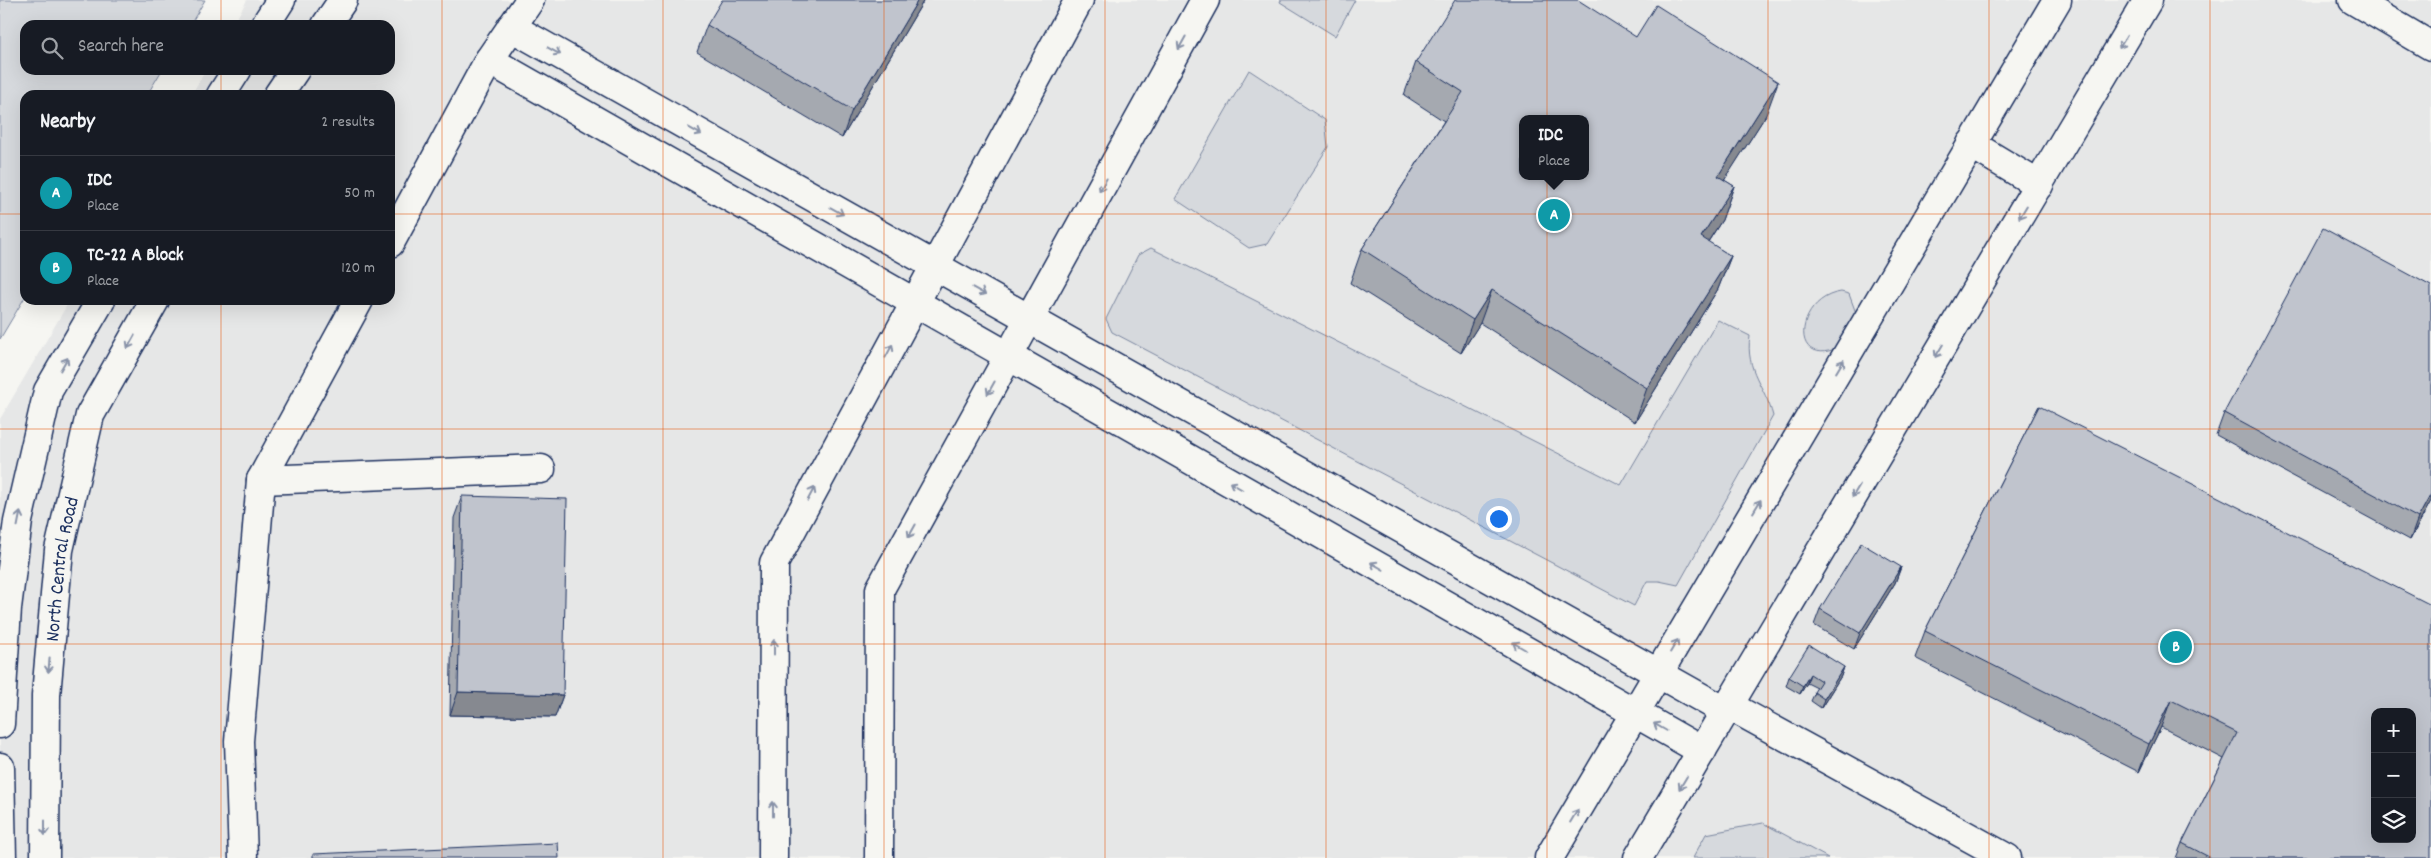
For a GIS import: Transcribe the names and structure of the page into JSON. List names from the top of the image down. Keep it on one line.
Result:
{"streets":{"main road":["North Central Road"]},"page":{"search":"Search here","heading":["Nearby","2 results"],"popup":["IDC","Place"],"list":[{"mark":"A","name":"IDC","note":"Place","value":"50 m"},{"mark":"B","name":"TC-22 A Block","note":"Place","value":"120 m"}],"pins":["A","B"],"map_buttons":["+","−"]}}
